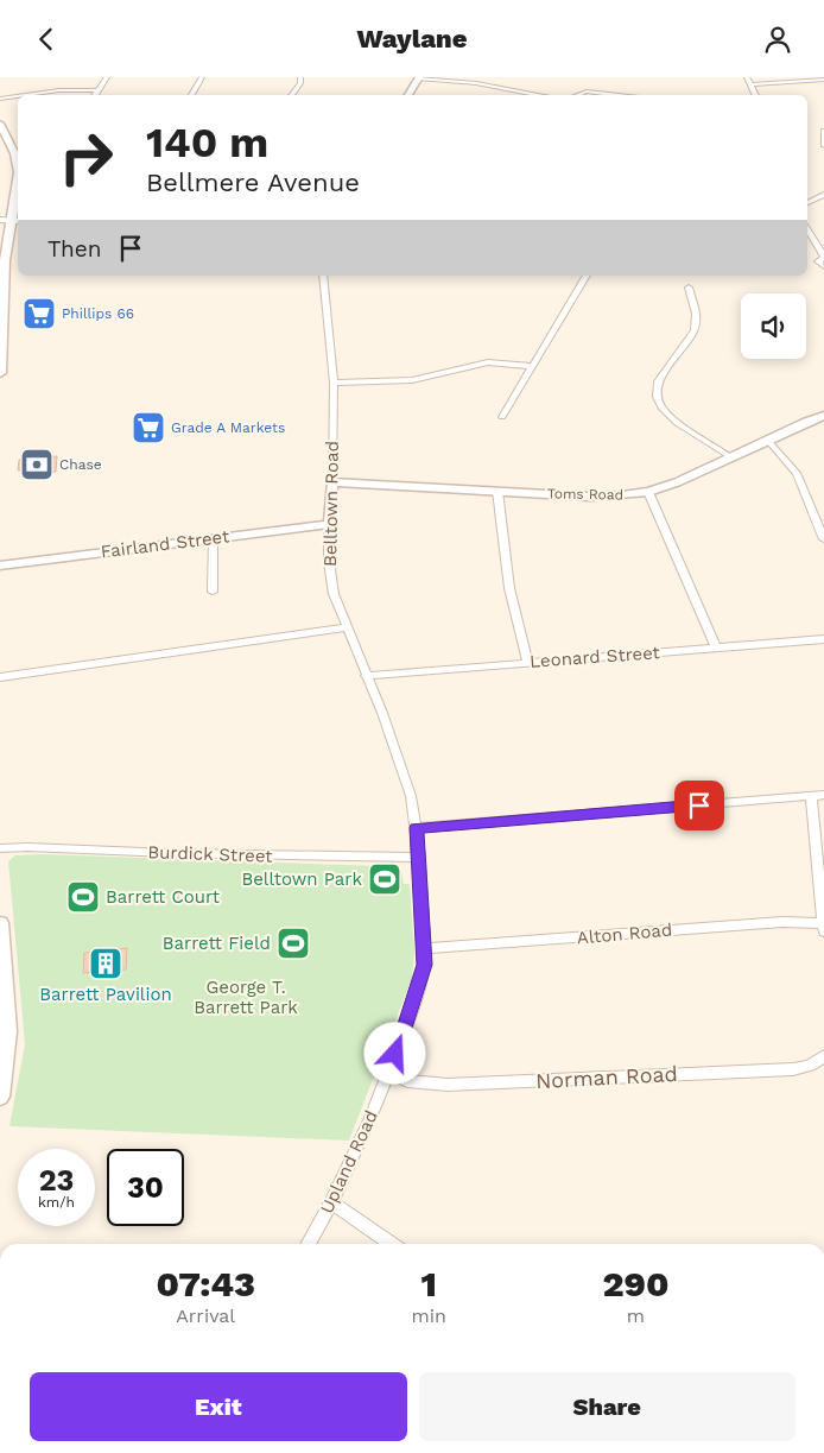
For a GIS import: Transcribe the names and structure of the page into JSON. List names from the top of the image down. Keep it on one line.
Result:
{"streets":{"street":["Toms Road","Belltown Road","Fairland Street","Leonard Street","Burdick Street","Alton Road","Norman Road","Upland Road"]},"crossings":[["Toms Road","Belltown Road"],["Belltown Road","Fairland Street"],["Belltown Road","Leonard Street"],["Belltown Road","Upland Road"],["Burdick Street","Upland Road"],["Alton Road","Upland Road"],["Norman Road","Upland Road"]],"parks":["George T. Barrett Park"],"places":{"supermarket":["Phillips 66","Grade A Markets"],"bank":["Chase"],"sports":["Belltown Park","Barrett Court","Barrett Field"],"building":["Barrett Pavilion"]},"page":{"header":"Waylane","turn":["140 m","Bellmere Avenue"],"then":"Then","speed":"23 km/h","limit":"30","eta":["07:43","Arrival","1","min","290","m"],"buttons":["Exit","Share"]}}
